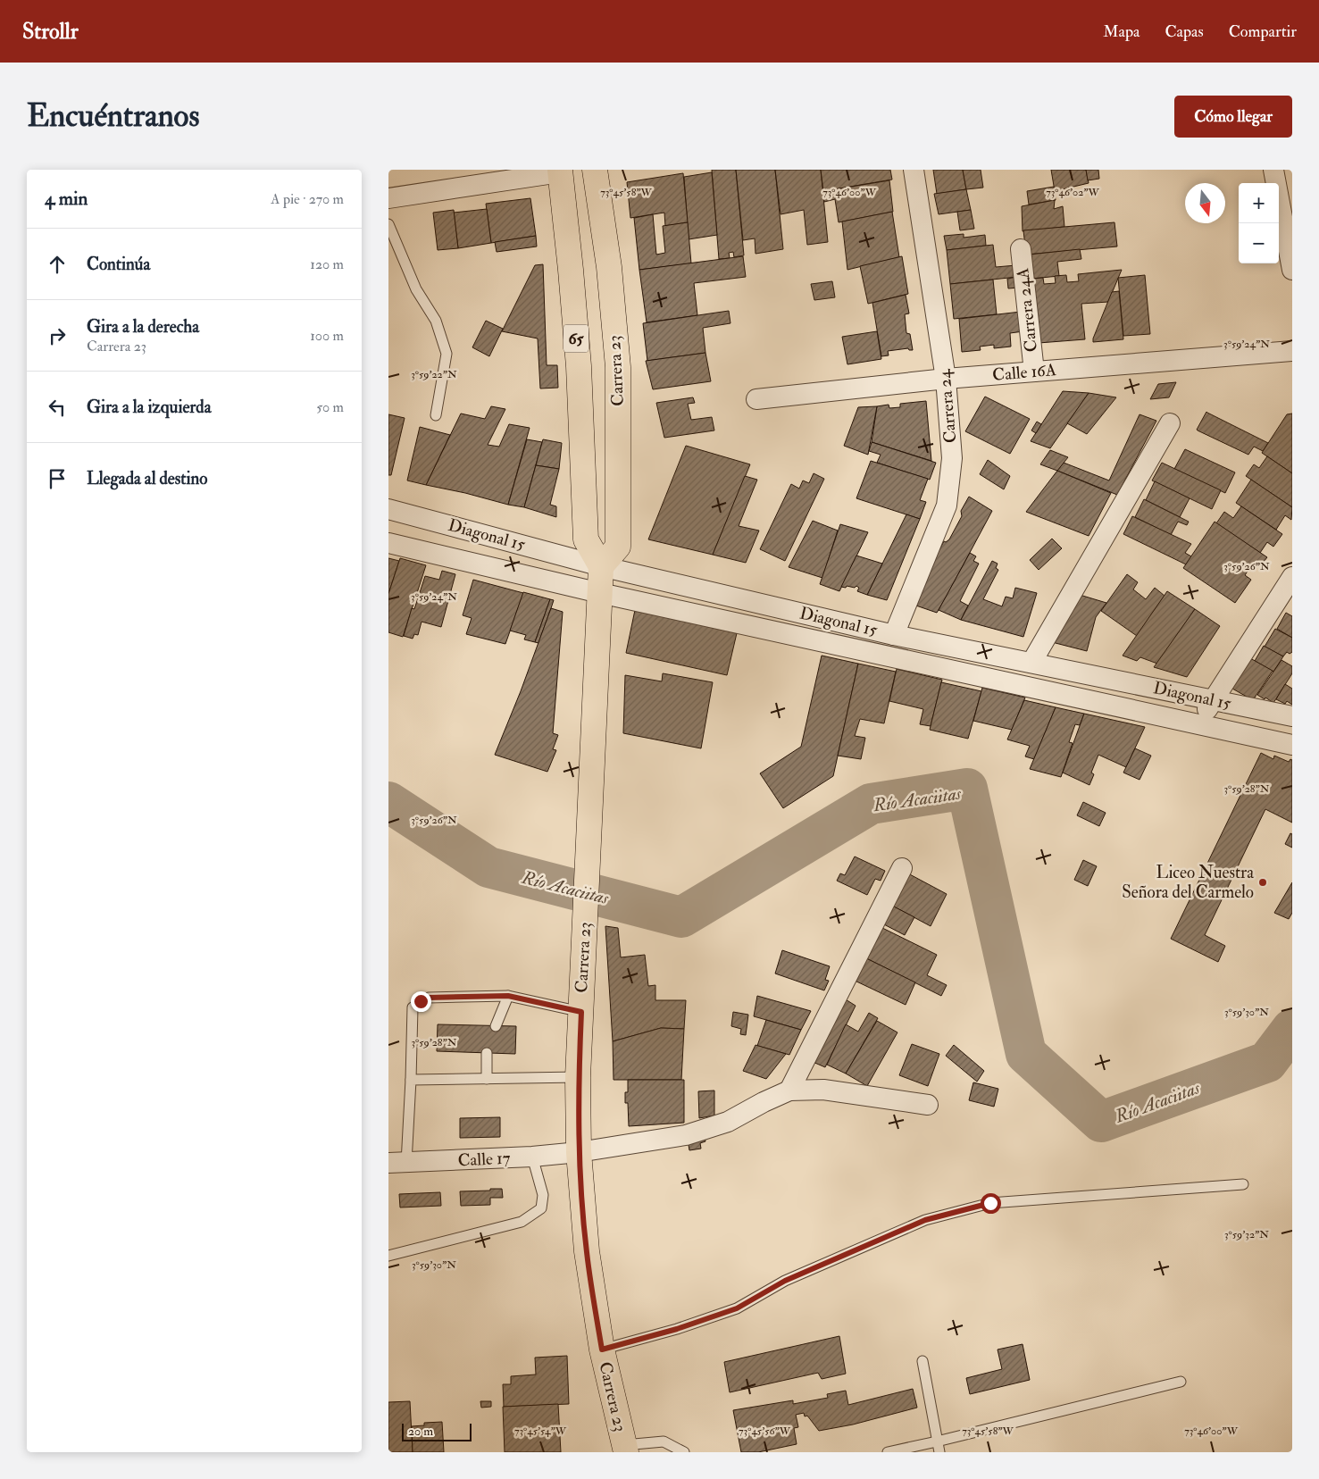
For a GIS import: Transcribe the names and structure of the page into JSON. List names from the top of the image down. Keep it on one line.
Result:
{"streets":{"main road":["65","Carrera 23"],"street":["Carrera 24A","Calle 16A","Carrera 24","Diagonal 15","Calle 17"]},"crossings":[["Carrera 24A","Calle 16A"],["65","Carrera 23"],["65","Diagonal 15"],["Carrera 23","Diagonal 15"],["Carrera 23","Calle 17"],["Calle 16A","Carrera 24"],["Carrera 24","Diagonal 15"]],"water":["Río Acaciitas"],"places":["Liceo Nuestra Señora del Carmelo"],"scale_bar":"20 m","north":"bottom","page":{"header":"Strollr","nav":["Mapa","Capas","Compartir"],"buttons":"Cómo llegar","title":"Encuéntranos","heading":["4 min","A pie · 270 m"],"map_buttons":["+","−"],"list":[["Continúa","120 m"],["Gira a la derecha","Carrera 23","100 m"],["Gira a la izquierda","50 m"],"Llegada al destino"],"scale":"20 m"},"coordinates":["73°45'58\"W","73°46'00\"W","73°46'02\"W","3°59'24\"N","3°59'22\"N","3°59'26\"N","3°59'28\"N","3°59'30\"N","3°59'32\"N","73°45'54\"W","73°45'56\"W"]}
